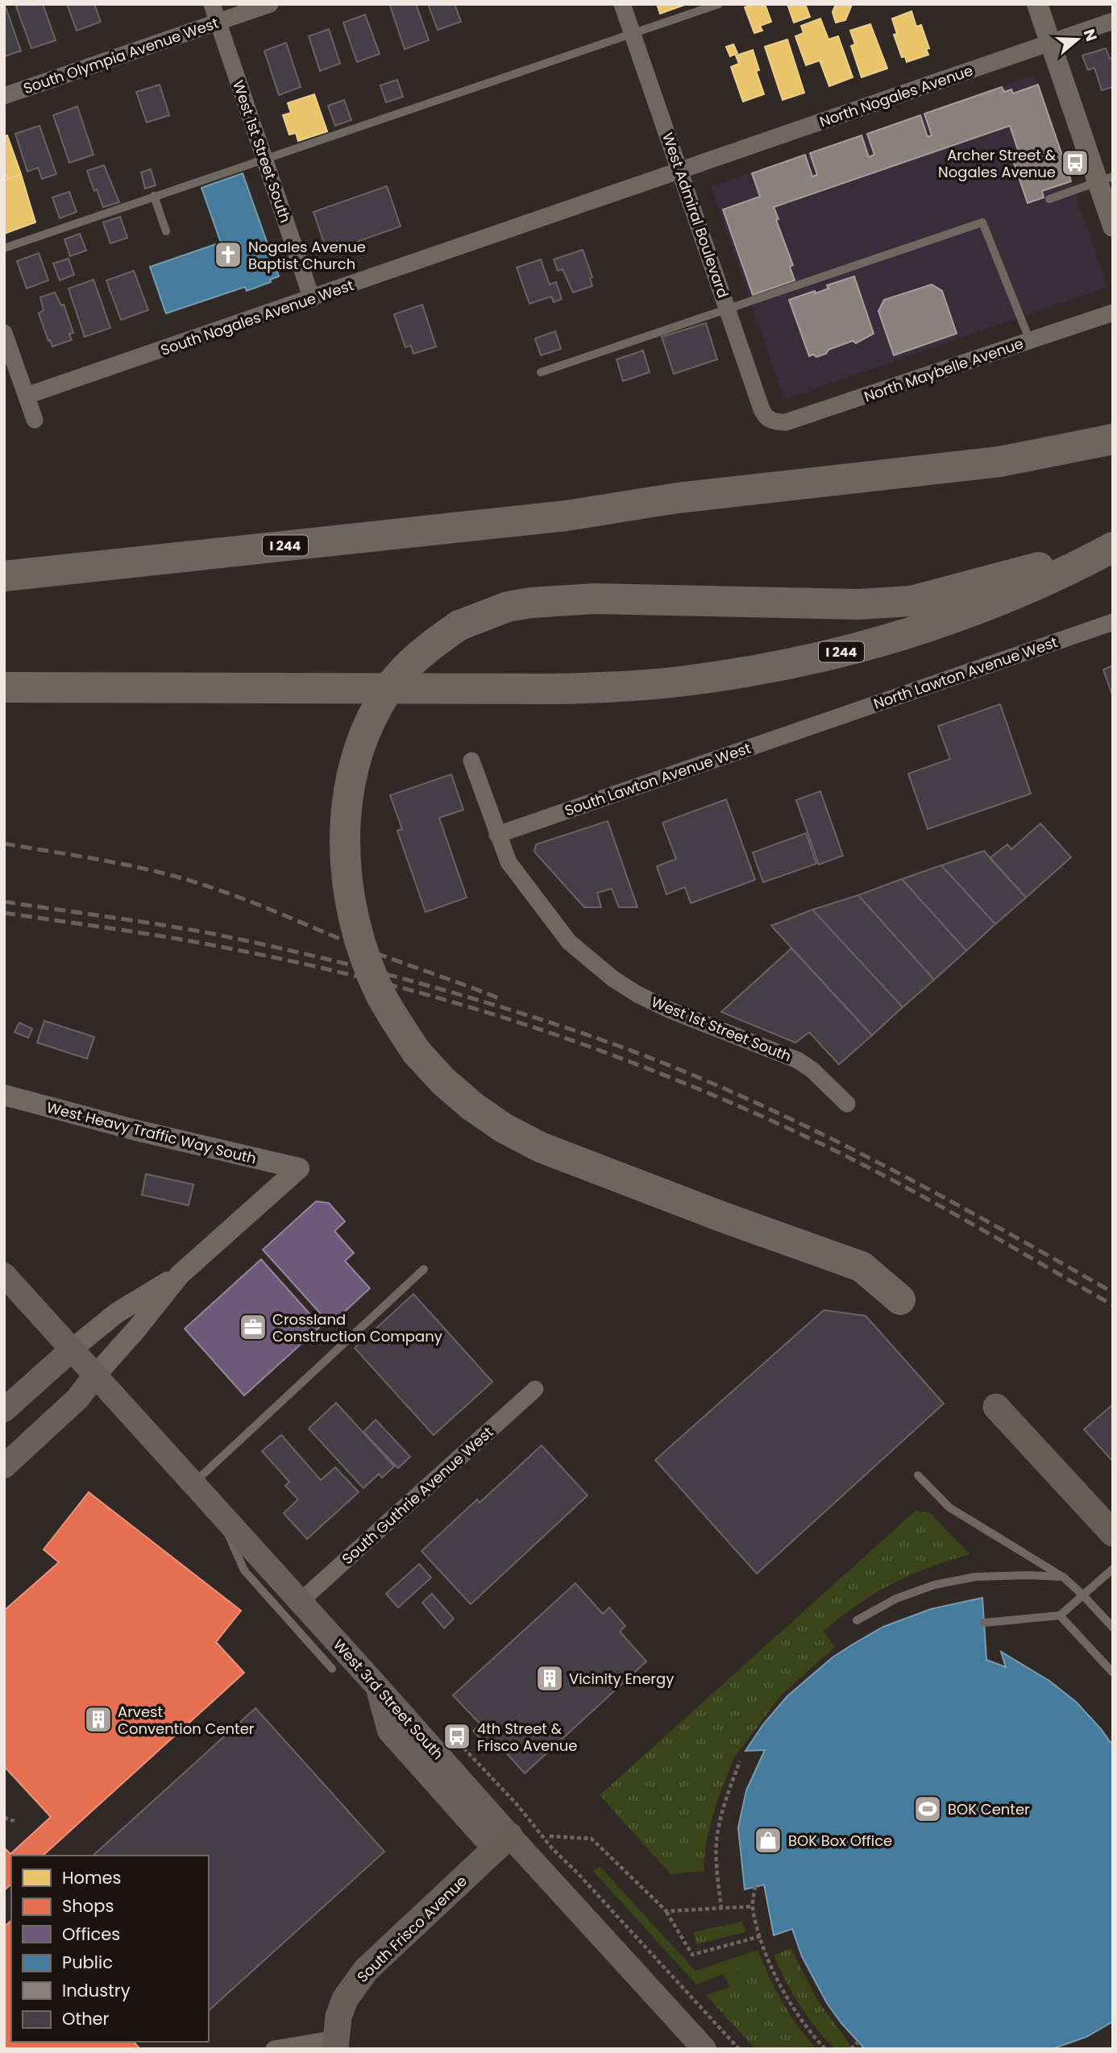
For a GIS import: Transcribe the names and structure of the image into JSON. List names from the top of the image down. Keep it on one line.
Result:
{"streets":{"highway":["I 244"],"main road":["West 3rd Street South","South Frisco Avenue"],"street":["South Olympia Avenue West","North Nogales Avenue","West 1st Street South","West Admiral Boulevard","South Nogales Avenue West","North Maybelle Avenue","North Lawton Avenue West","South Lawton Avenue West","West Heavy Traffic Way South","South Guthrie Avenue West"]},"crossings":[["South Olympia Avenue West","West 1st Street South"],["North Nogales Avenue","West Admiral Boulevard"],["North Nogales Avenue","South Nogales Avenue West"],["West 1st Street South","South Nogales Avenue West"],["West 1st Street South","South Lawton Avenue West"],["West Admiral Boulevard","South Nogales Avenue West"],["West Admiral Boulevard","North Maybelle Avenue"],["North Lawton Avenue West","South Lawton Avenue West"],["South Guthrie Avenue West","West 3rd Street South"],["West 3rd Street South","South Frisco Avenue"]],"places":{"bus stop":["Archer Street & Nogales Avenue","4th Street & Frisco Avenue"],"church":["Nogales Avenue Baptist Church"],"office":["Crossland Construction Company"],"building":["Vicinity Energy","Arvest Convention Center"],"sports":["BOK Center"],"shop":["BOK Box Office"]},"legend":["Homes","Shops","Offices","Public","Industry","Other"],"north":"right"}
